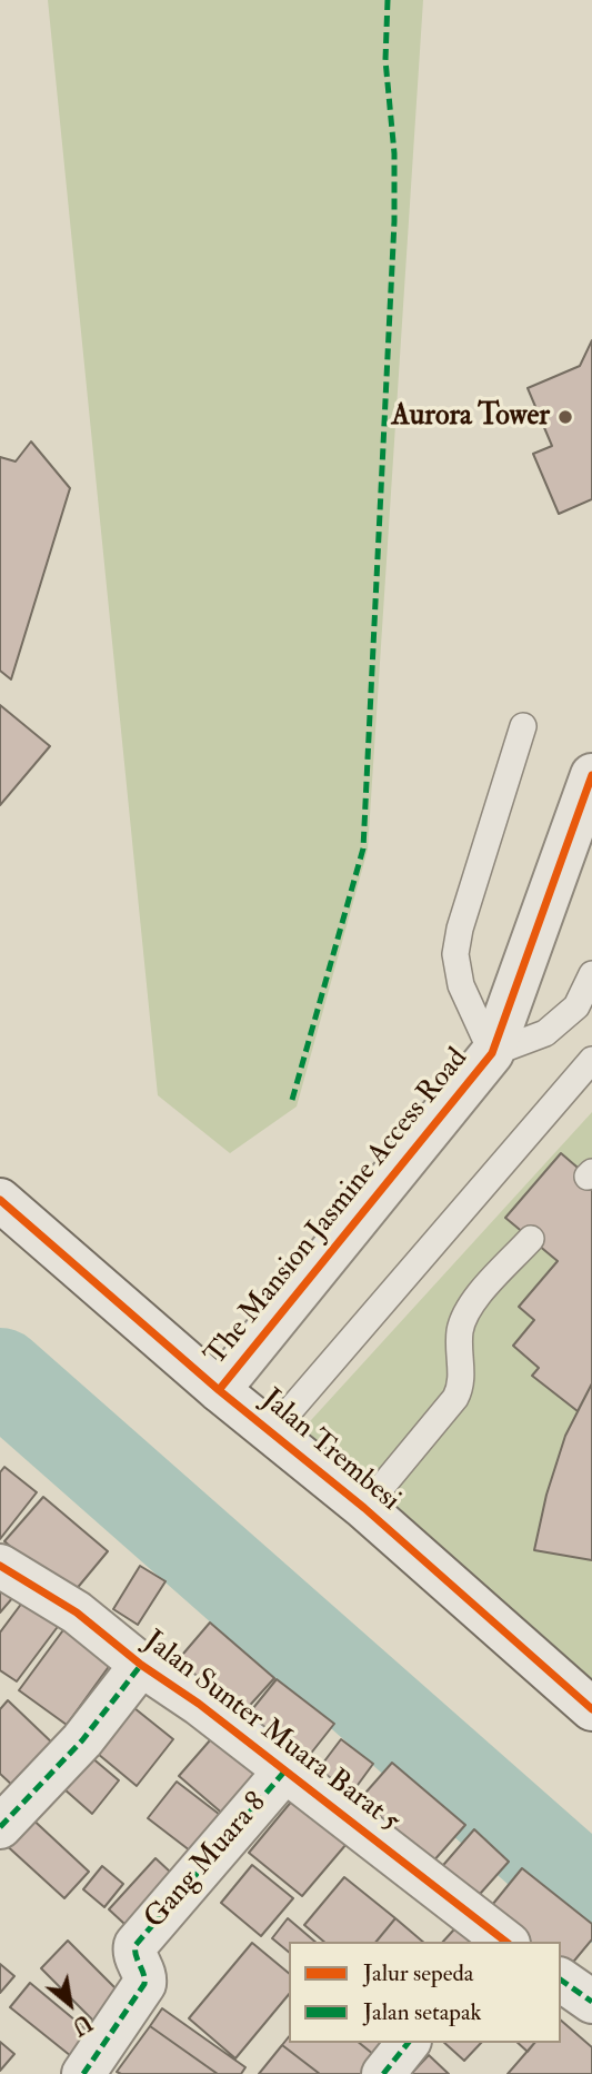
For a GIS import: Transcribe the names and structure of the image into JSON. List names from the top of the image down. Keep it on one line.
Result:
{"streets":{"street":["The Mansion Jasmine Access Road","Jalan Trembesi","Jalan Sunter Muara Barat 5","Gang Muara 8"]},"crossings":[["The Mansion Jasmine Access Road","Jalan Trembesi"],["Jalan Sunter Muara Barat 5","Gang Muara 8"]],"places":["Aurora Tower"],"legend":["Jalur sepeda","Jalan setapak"],"north":"bottom right"}
